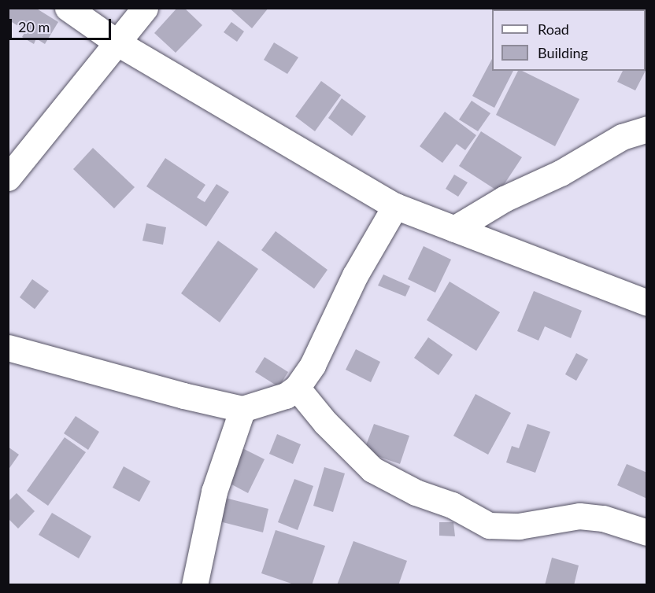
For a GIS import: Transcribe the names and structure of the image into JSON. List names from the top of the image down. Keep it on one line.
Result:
{"legend":["Road","Building"],"scale_bar":"20 m"}
